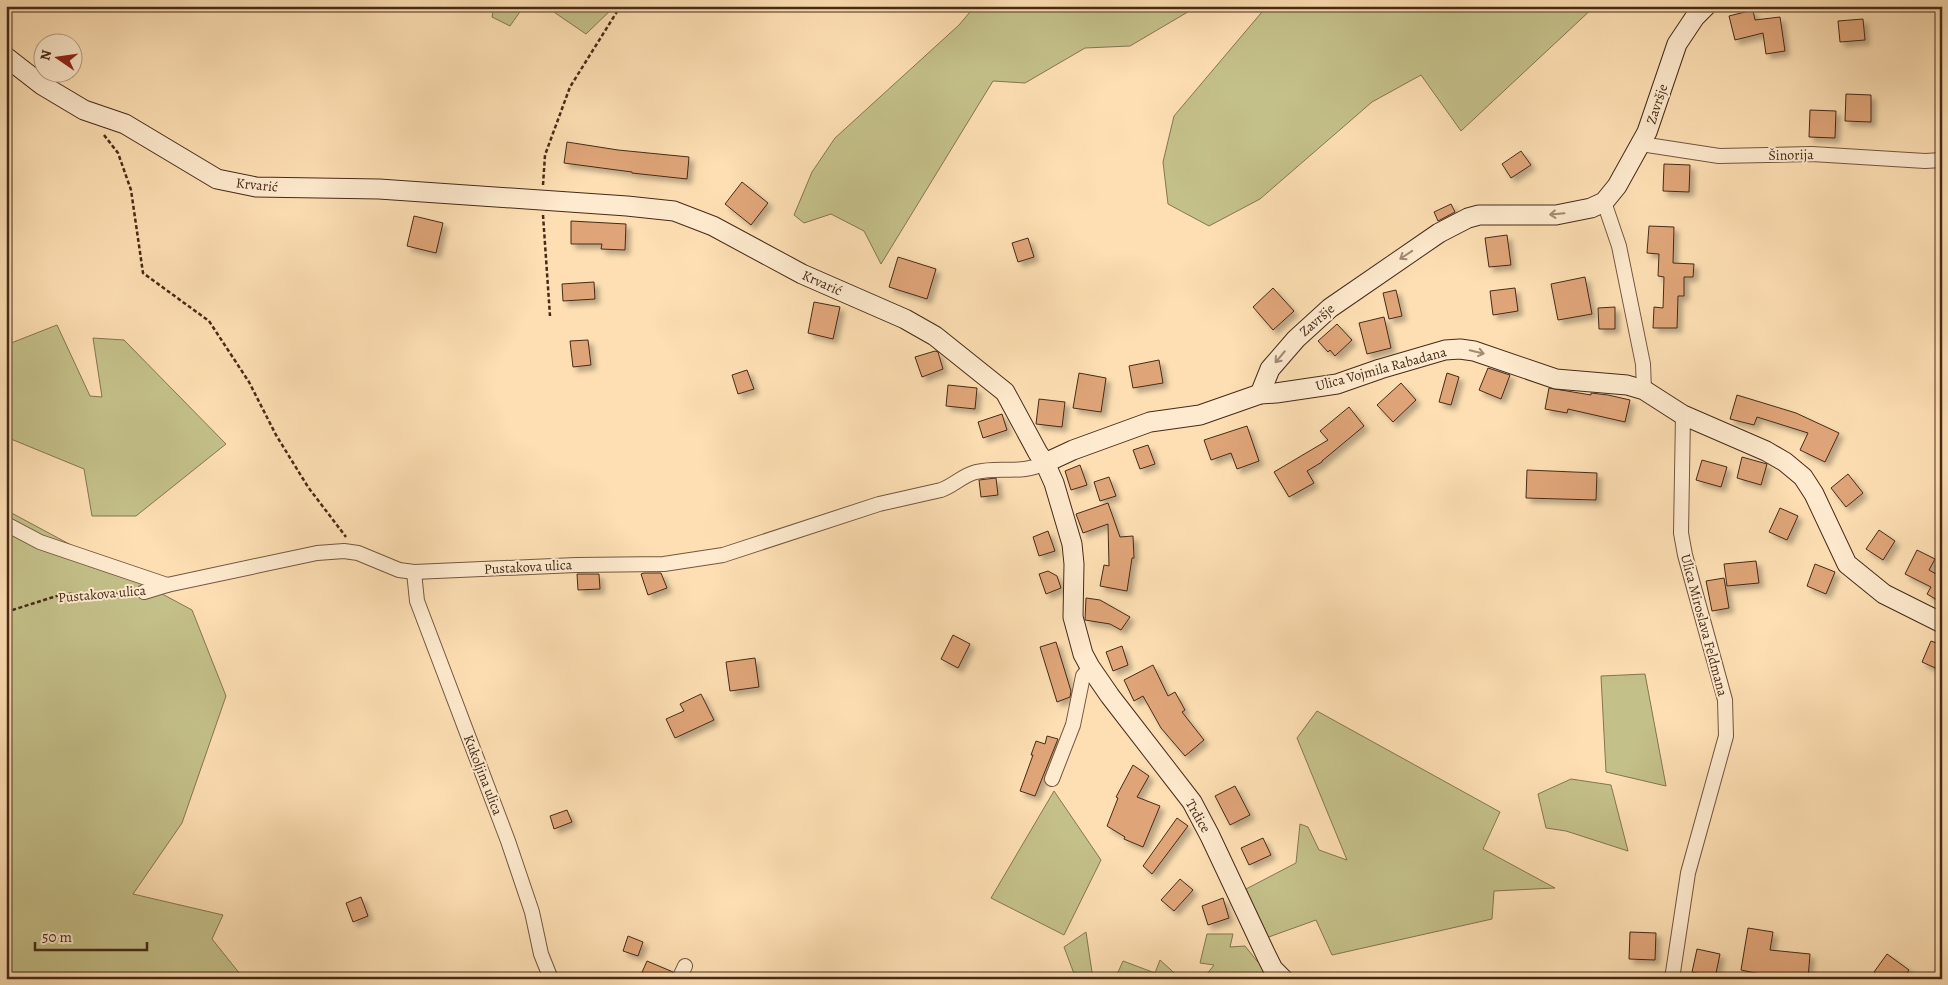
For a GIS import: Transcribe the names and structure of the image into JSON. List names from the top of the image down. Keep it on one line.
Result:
{"streets":{"street":["Završje","Šinorija","Krvarić","Ulica Vojmila Rabadana","Pustakova ulica","Ulica Miroslava Feldmana","Kukoljina ulica","Trdice"]},"crossings":[["Završje","Šinorija"],["Završje","Ulica Vojmila Rabadana"],["Krvarić","Pustakova ulica"],["Krvarić","Trdice"],["Ulica Vojmila Rabadana","Ulica Miroslava Feldmana"],["Pustakova ulica","Kukoljina ulica"],["Pustakova ulica","Trdice"]],"one_way":["Završje","Ulica Vojmila Rabadana"],"scale_bar":"50 m","north":"left"}
